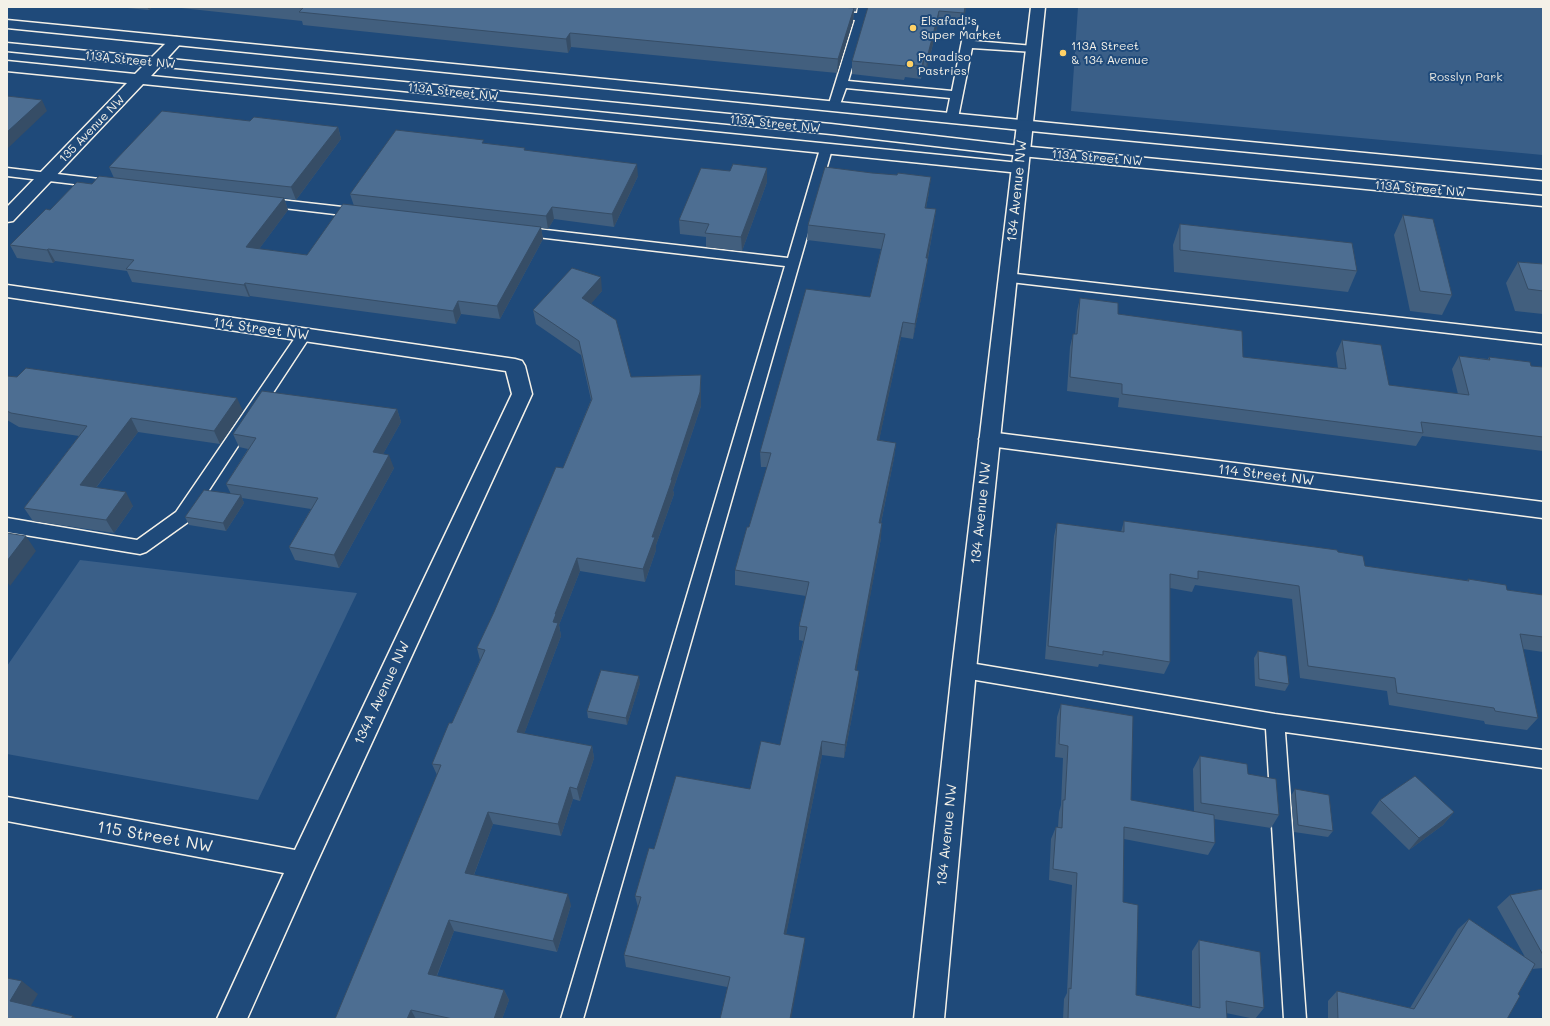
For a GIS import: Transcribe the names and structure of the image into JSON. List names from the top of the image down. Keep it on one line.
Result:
{"streets":{"street":["113A Street NW","135 Avenue NW","134 Avenue NW","114 Street NW","134A Avenue NW","115 Street NW"]},"crossings":[["113A Street NW","135 Avenue NW"],["113A Street NW","134 Avenue NW"],["134 Avenue NW","114 Street NW"],["114 Street NW","134A Avenue NW"],["134A Avenue NW","115 Street NW"]],"parks":["Rosslyn Park"],"places":["Elsafadi’s Super Market","113A Street & 134 Avenue","Paradiso Pastries"]}
